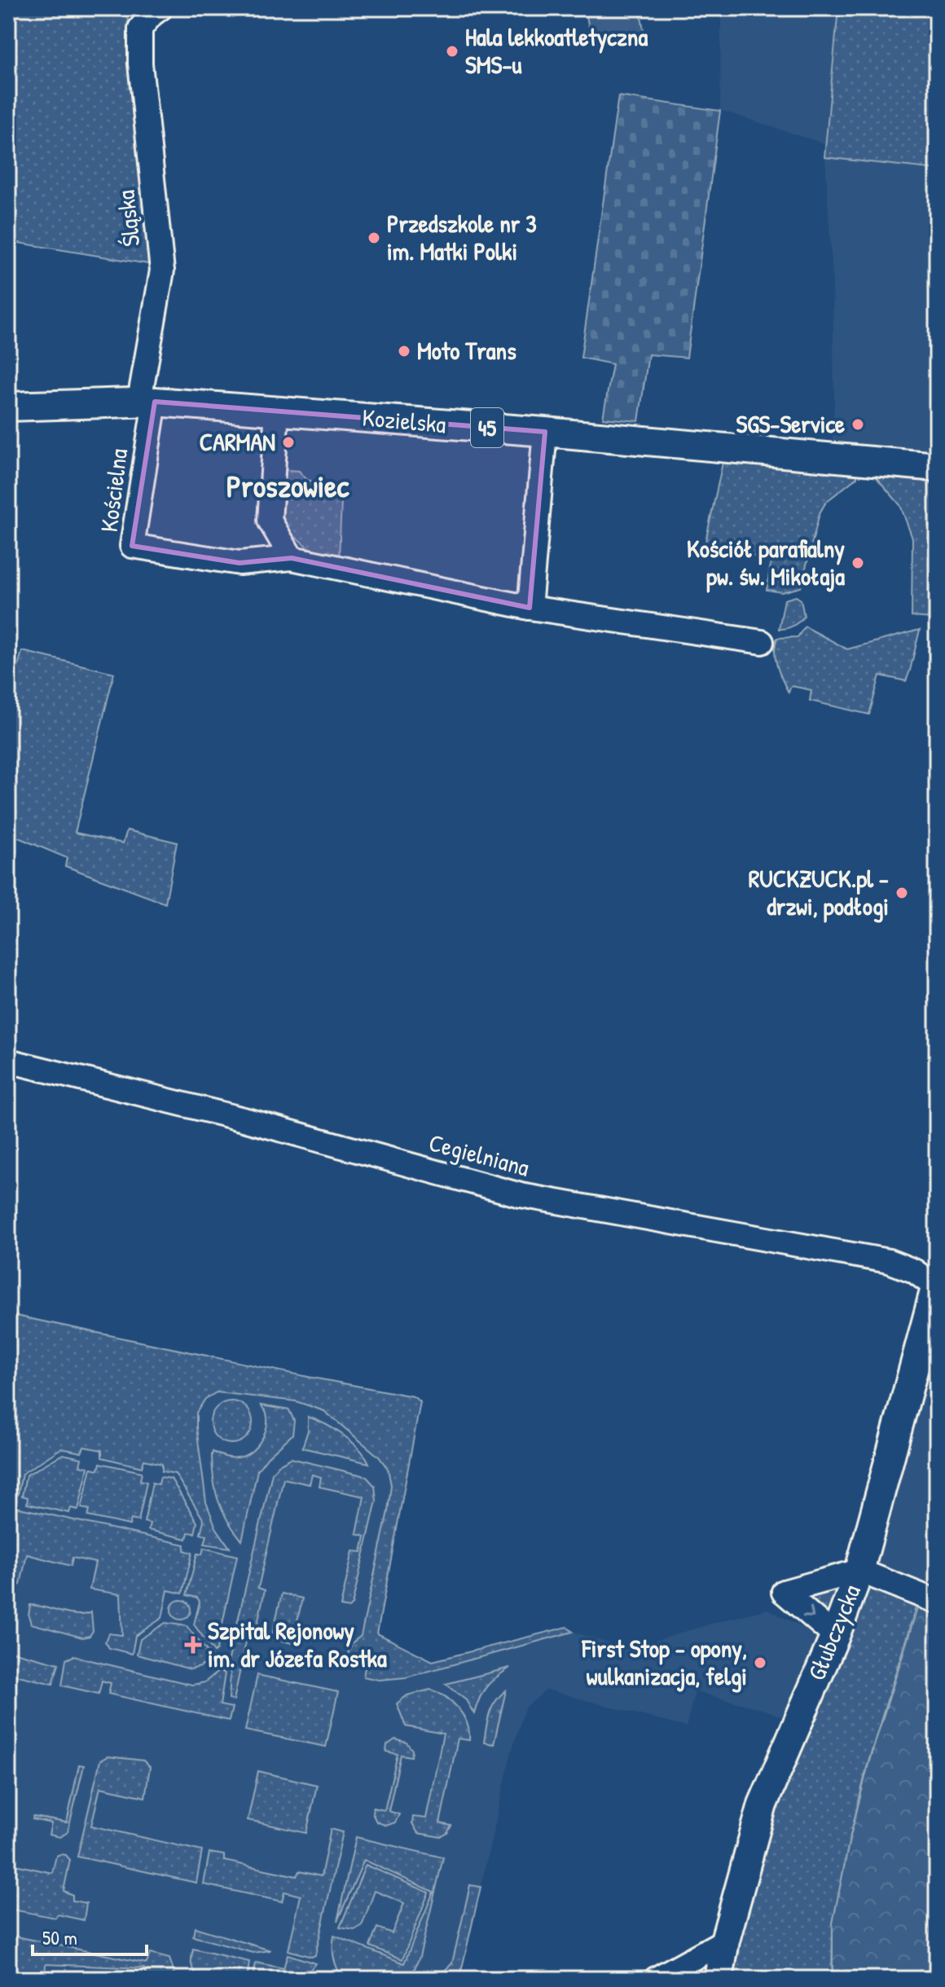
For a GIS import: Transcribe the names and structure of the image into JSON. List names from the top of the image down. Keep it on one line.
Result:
{"streets":{"main road":["Kozielska","45","Głubczycka"],"street":["Śląska","Kościelna","Cegielniana"]},"crossings":[["Śląska","Kozielska"],["Śląska","Kościelna"],["Kozielska","Kościelna"],["Cegielniana","Głubczycka"]],"districts":["Proszowiec"],"places":{"other":["Hala lekkoatletyczna SMS-u","Przedszkole nr 3 im. Matki Polki","Moto Trans","SGS-Service","CARMAN","Kościół parafialny pw. św. Mikołaja","RUCKZUCK.pl - drzwi, podłogi","First Stop - opony, wulkanizacja, felgi"],"health":["Szpital Rejonowy im. dr Józefa Rostka"]},"scale_bar":"50 m"}
